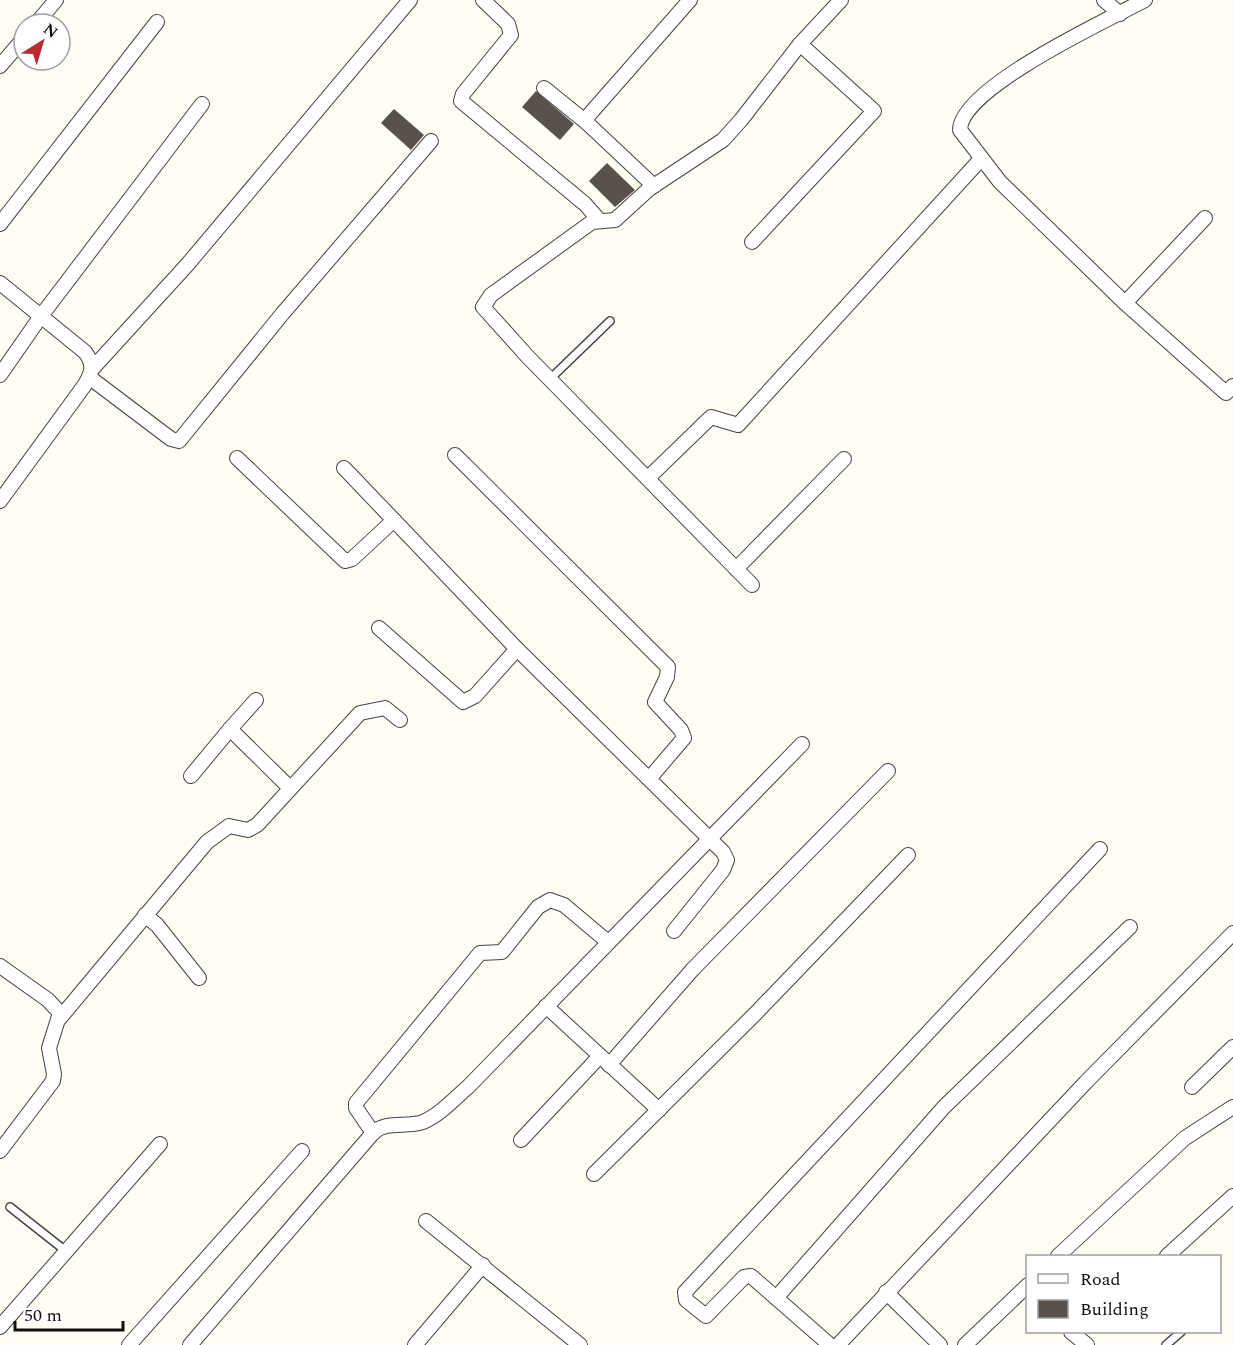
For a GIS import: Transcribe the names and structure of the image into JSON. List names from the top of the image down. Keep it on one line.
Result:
{"legend":["Road","Building"],"scale_bar":"50 m","north":"top right"}
